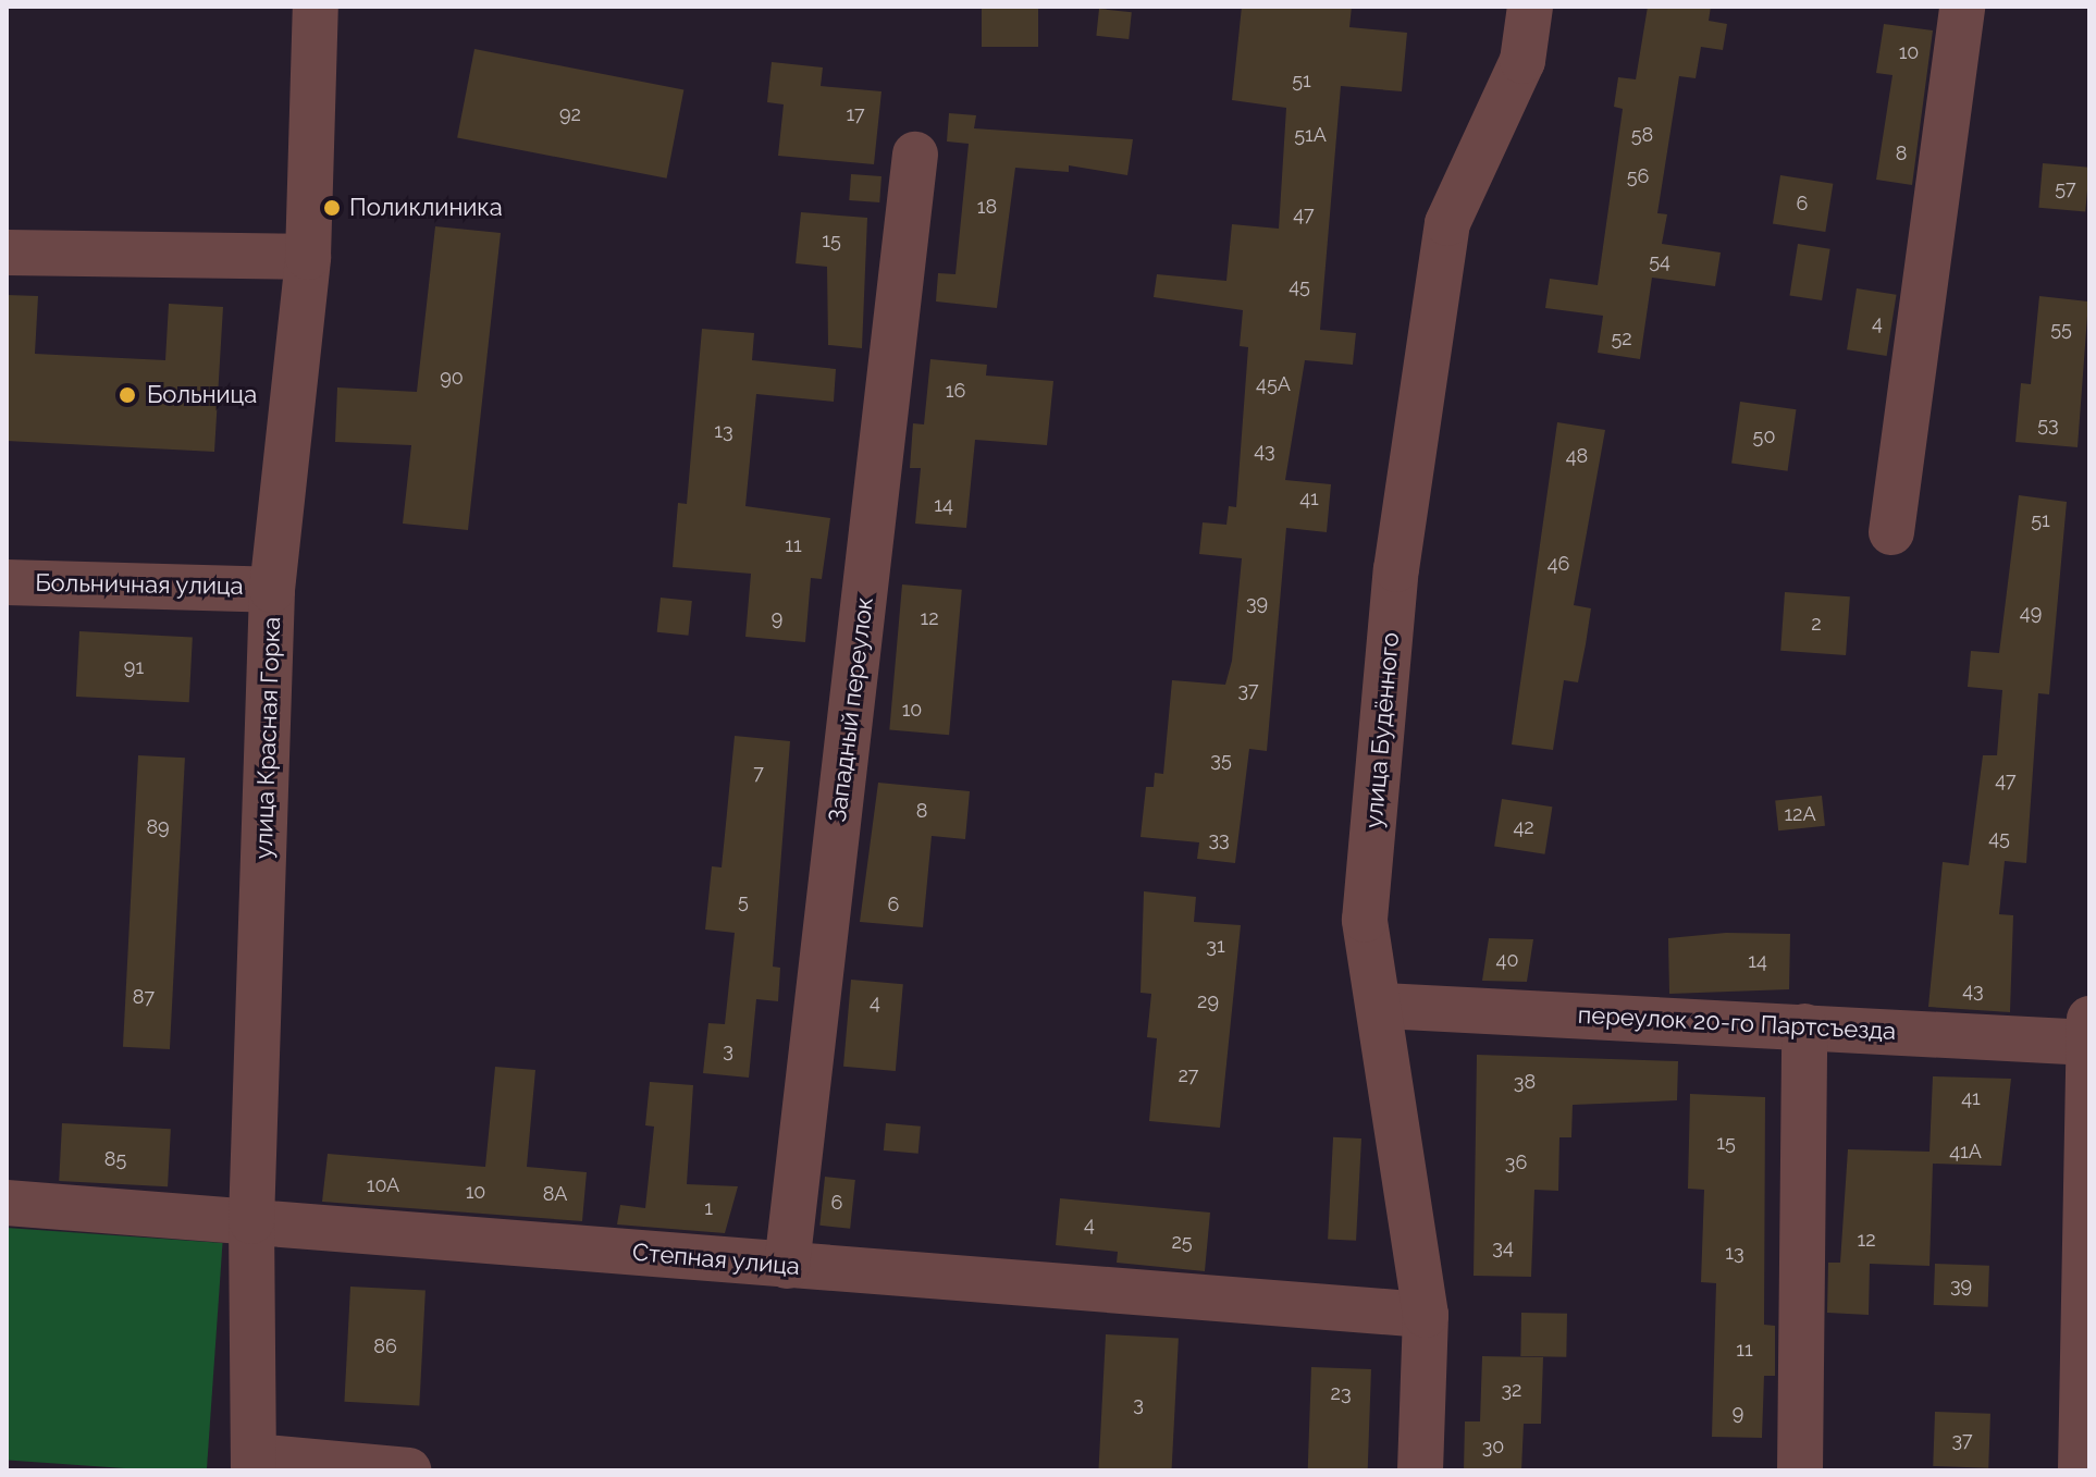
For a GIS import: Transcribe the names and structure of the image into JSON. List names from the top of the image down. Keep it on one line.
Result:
{"streets":{"street":["Больничная улица","Западный переулок","улица Будённого","улица Красная Горка","переулок 20-го Партсъезда","Степная улица"]},"crossings":[["Больничная улица","улица Красная Горка"],["Западный переулок","Степная улица"],["улица Будённого","переулок 20-го Партсъезда"],["улица Будённого","Степная улица"],["улица Красная Горка","Степная улица"]],"places":["Поликлиника","Больница"],"house_numbers":["10","51","92","17","51А","58","8","56","57","6","18","47","15","54","45","4","55","52","90","45А","16","53","13","50","43","48","41","14","51","11","46","39","49","9","12","2","91","37","10","35","7","47","8","12А","89","42","45","33","5","6","31","40","14","43","87","29","4","3","27","38","41","15","41А","85","36","10А","10","8А","6","1","4","12","25","34","13","39","86","11","32","23","3","9","37","30"]}
